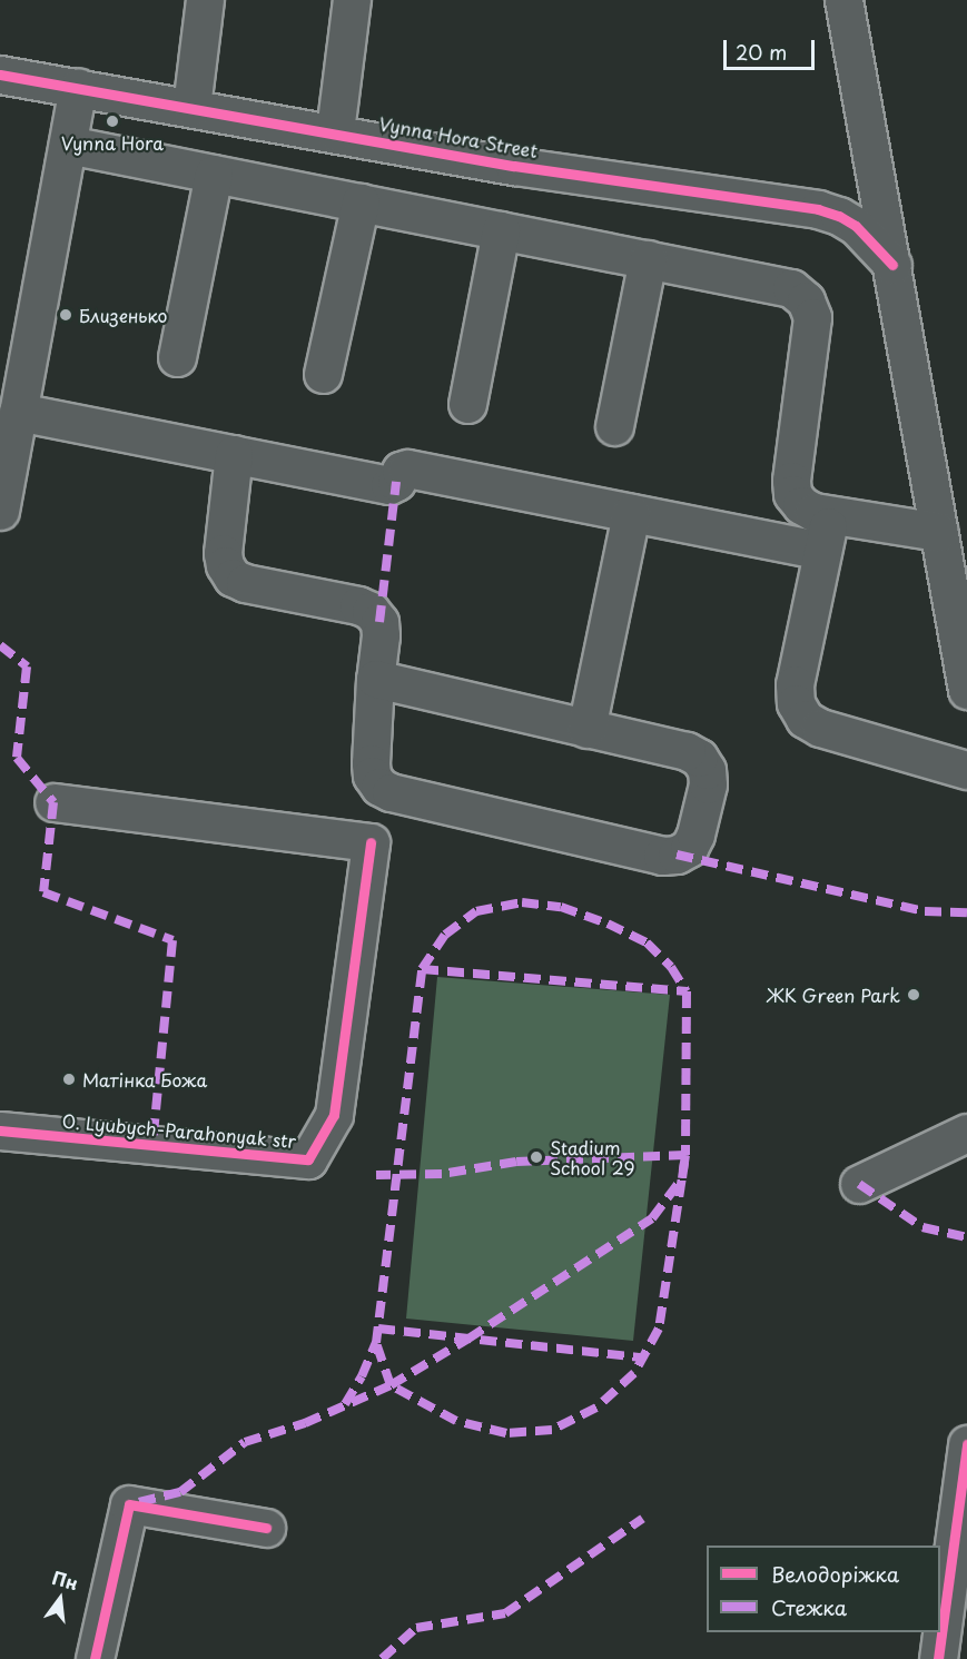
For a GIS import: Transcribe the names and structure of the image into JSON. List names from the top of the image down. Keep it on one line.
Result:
{"streets":{"street":["Vynna Hora Street","O. Lyubych-Parahonyak str"]},"places":["Vynna Hora","Близенько","ЖК Green Park","Матінка Божа","Stadium School 29"],"legend":["Велодоріжка","Стежка"],"scale_bar":"20 m","north":"top"}
